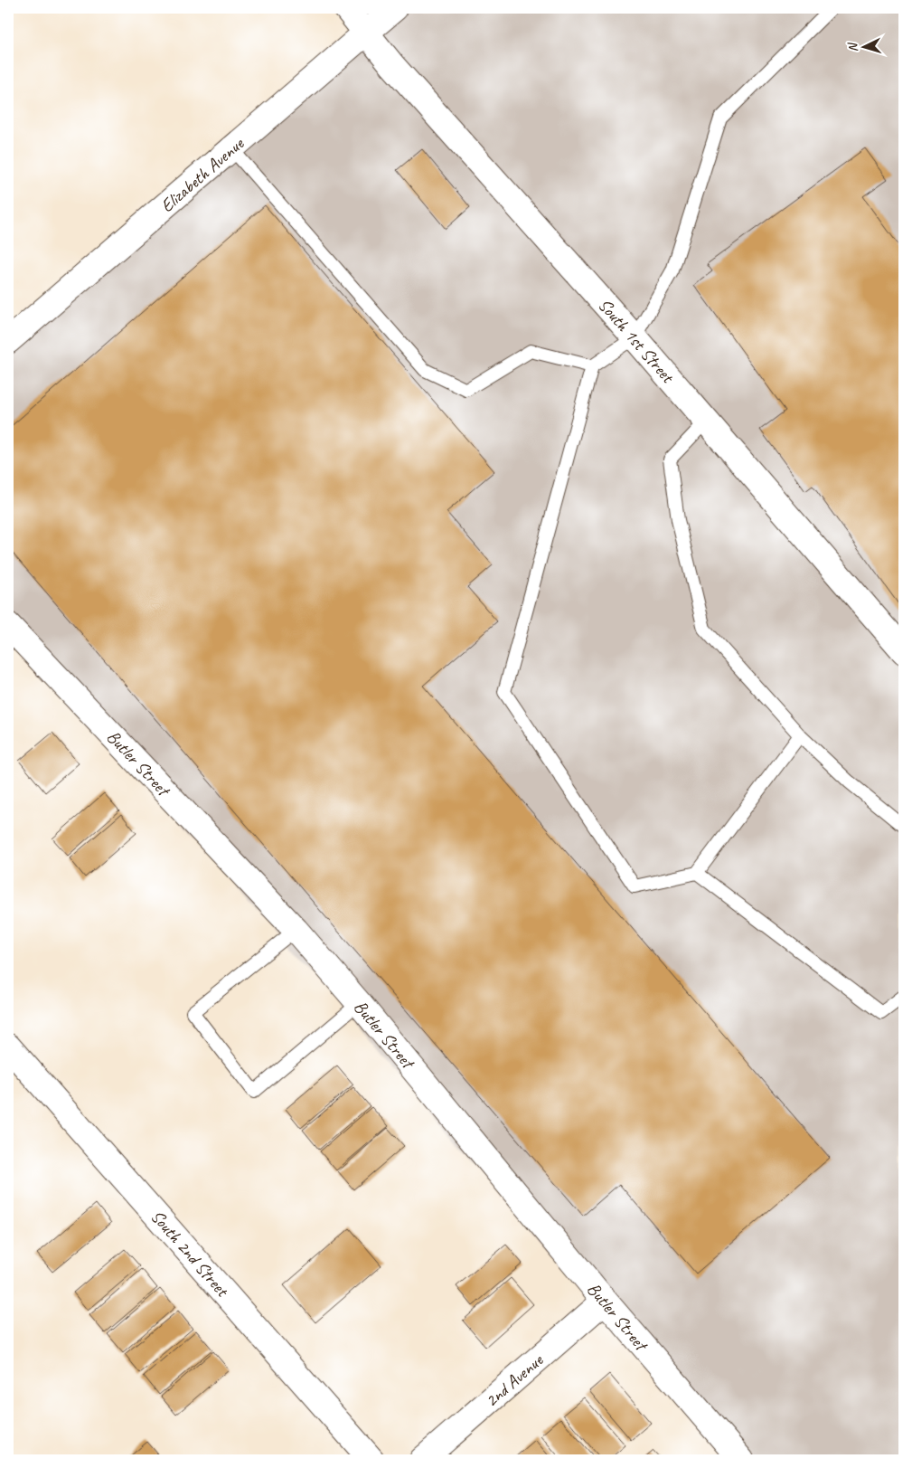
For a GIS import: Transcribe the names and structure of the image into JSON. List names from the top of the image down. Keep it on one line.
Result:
{"streets":{"street":["Elizabeth Avenue","South 1st Street","Butler Street","South 2nd Street","2nd Avenue"]},"crossings":[["Elizabeth Avenue","South 1st Street"],["Butler Street","2nd Avenue"]],"north":"left"}
